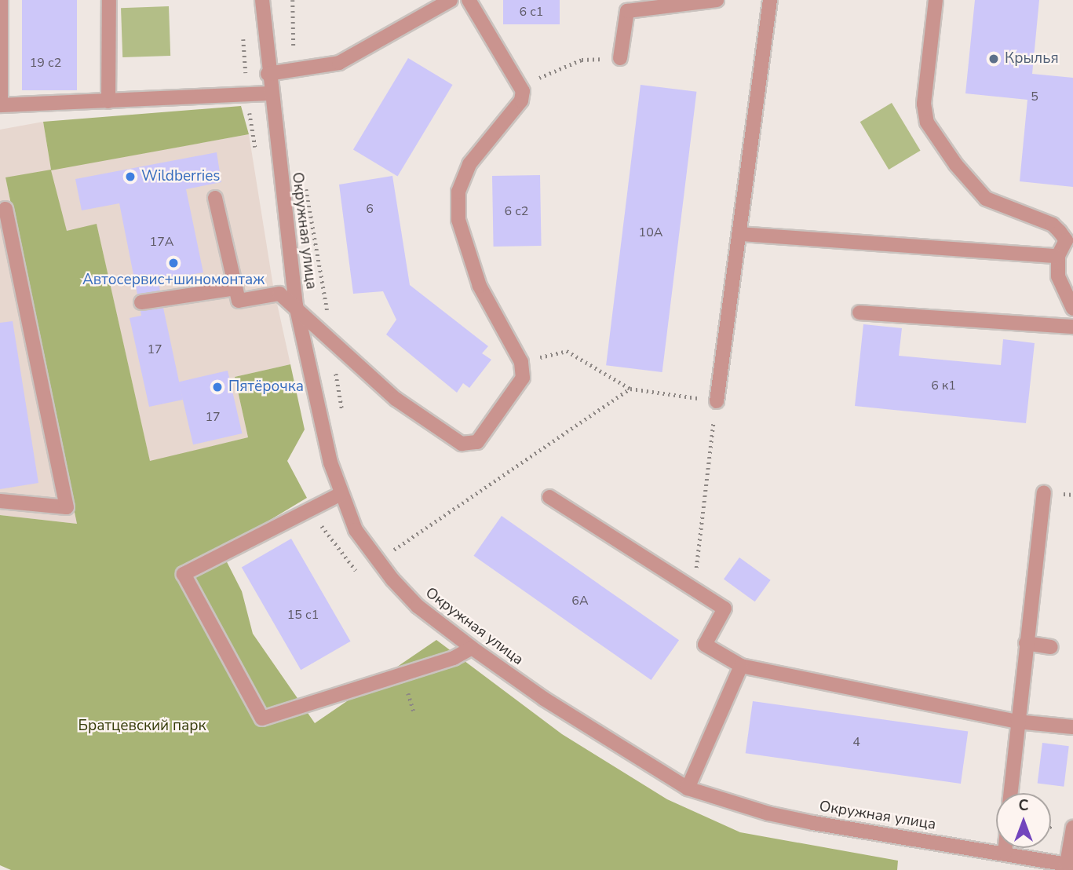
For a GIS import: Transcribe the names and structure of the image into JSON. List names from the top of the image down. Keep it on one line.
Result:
{"streets":{"street":["Окружная улица"]},"parks":["Братцевский парк"],"places":["Крылья","Wildberries","Автосервис+шиномонтаж","Пятёрочка"],"house_numbers":["6 с1","19 с2","5","6","6 с2","10А","17А","17","6 к1","17","6А","15 с1","4"],"north":"top"}
